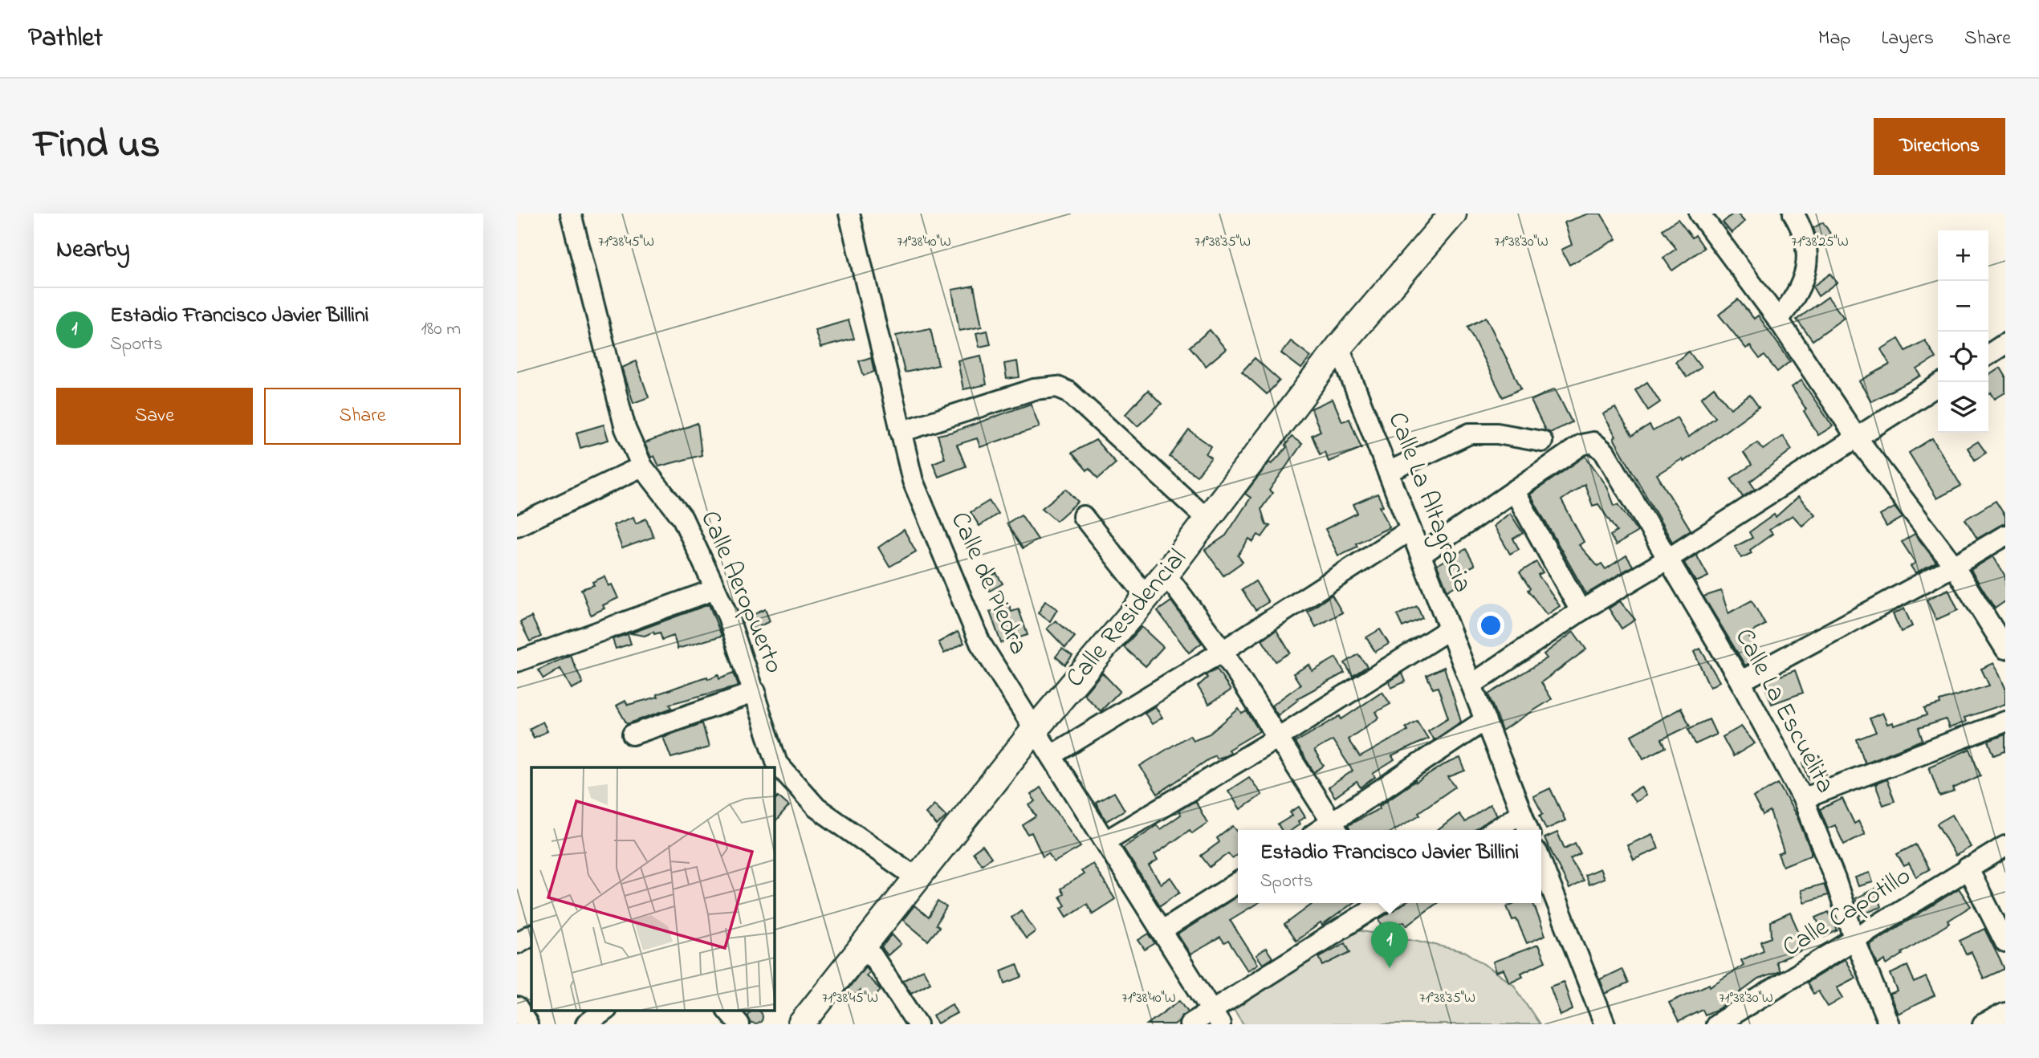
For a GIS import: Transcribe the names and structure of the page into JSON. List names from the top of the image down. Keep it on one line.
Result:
{"streets":{"main road":["Calle Residencial"],"street":["Calle La Altagracia","Calle de Piedra","Calle Aeropuerto","Calle La Escuelita","Calle Capotillo"]},"crossings":[["Calle La Altagracia","Calle Residencial"],["Calle de Piedra","Calle Residencial"],["Calle Aeropuerto","Calle Residencial"],["Calle La Escuelita","Calle Capotillo"]],"page":{"header":"Pathlet","nav":["Map","Layers","Share"],"title":"Find us","buttons":["Directions",["Save","Share"]],"heading":"Nearby","map_buttons":["+","−"],"list":[{"mark":"1","name":"Estadio Francisco Javier Billini","note":"Sports","value":"180 m"}],"popup":["Estadio Francisco Javier Billini","Sports"],"pins":"1"},"coordinates":["71°38'45\"W","71°38'40\"W","71°38'35\"W","71°38'30\"W","71°38'25\"W"]}
